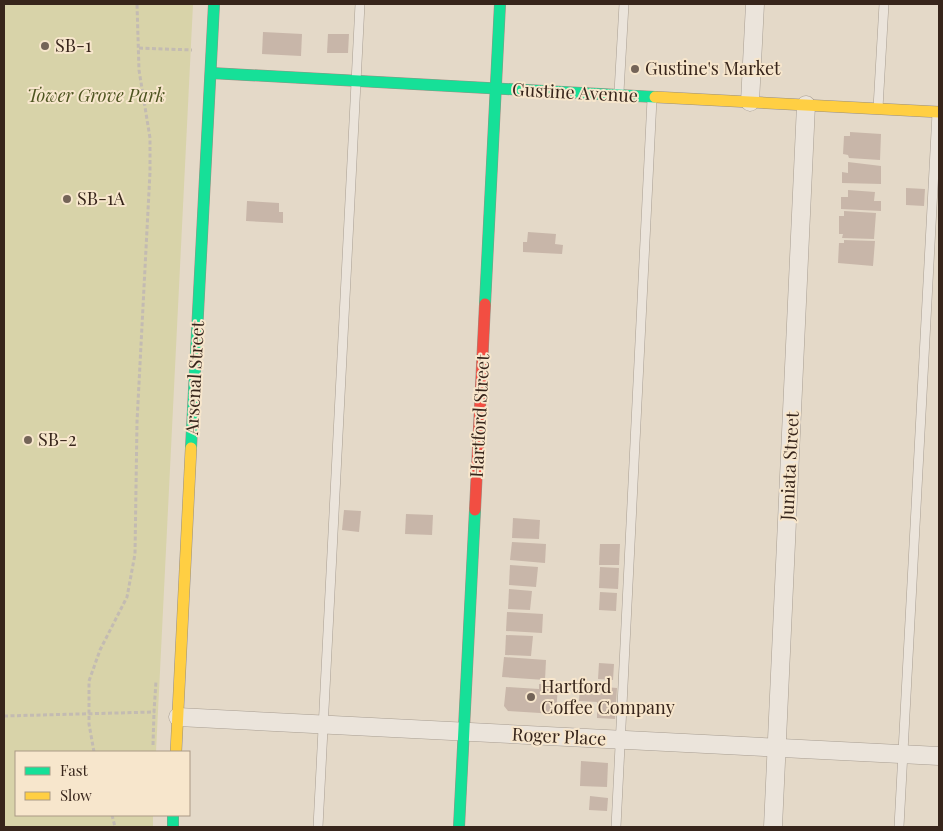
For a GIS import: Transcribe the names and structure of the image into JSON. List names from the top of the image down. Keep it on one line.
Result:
{"streets":{"street":["Gustine Avenue","Arsenal Street","Hartford Street","Juniata Street","Roger Place"]},"crossings":[["Gustine Avenue","Arsenal Street"],["Gustine Avenue","Hartford Street"],["Gustine Avenue","Juniata Street"],["Arsenal Street","Roger Place"],["Hartford Street","Roger Place"],["Juniata Street","Roger Place"]],"parks":["Tower Grove Park"],"places":["SB-1","Gustine's Market","SB-1A","SB-2","Hartford Coffee Company"],"legend":["Fast","Slow"]}
